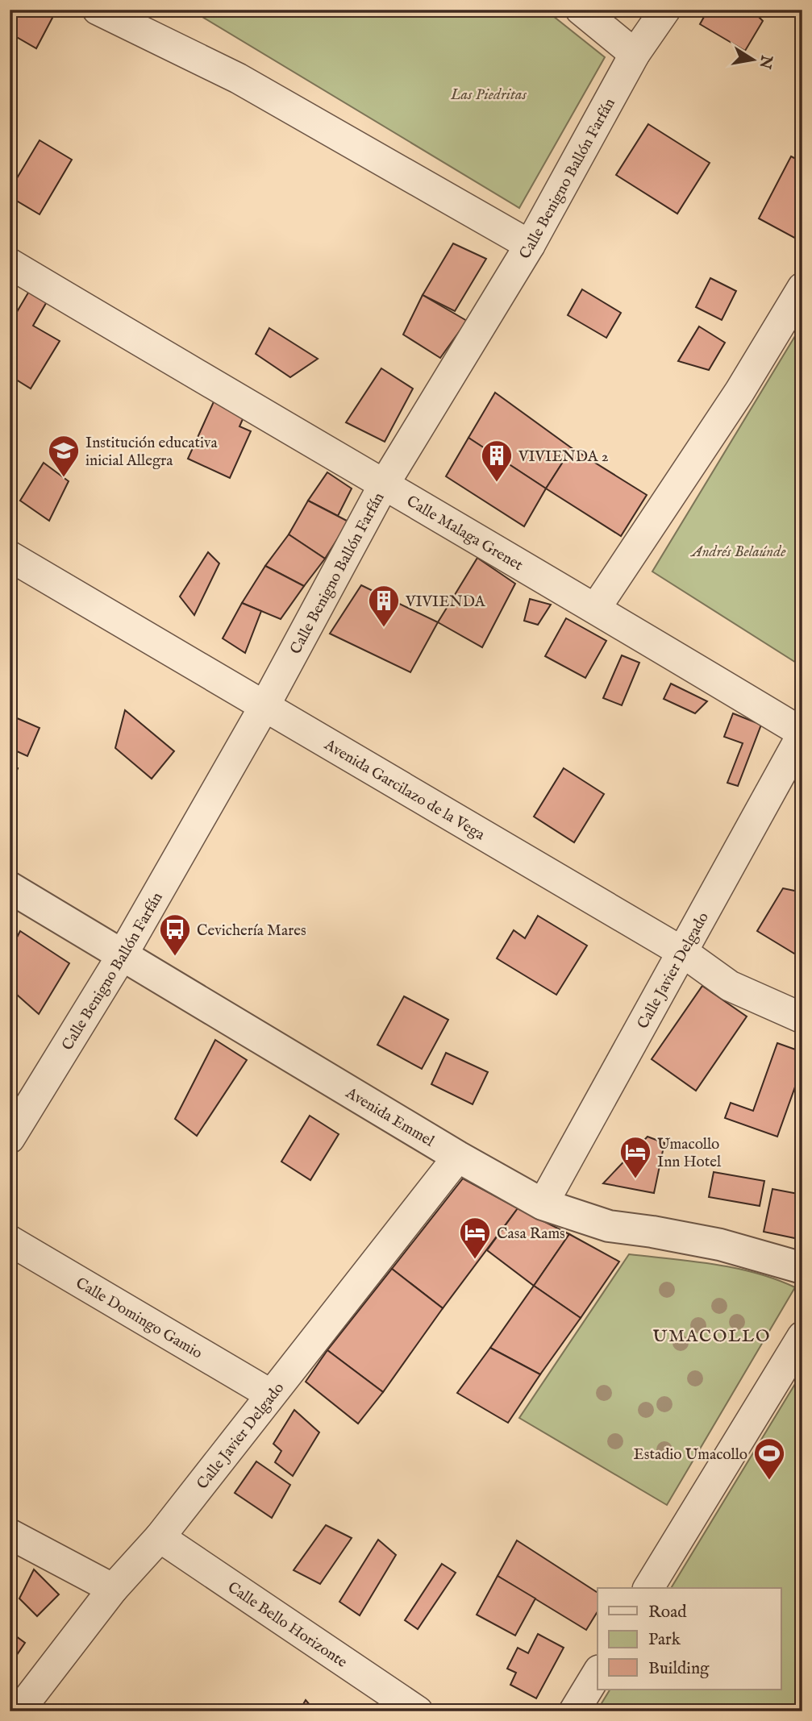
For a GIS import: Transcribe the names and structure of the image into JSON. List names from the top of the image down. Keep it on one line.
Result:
{"streets":{"street":["Calle Benigno Ballón Farfán","Calle Malaga Grenet","Avenida Garcilazo de la Vega","Calle Javier Delgado","Avenida Emmel","Calle Domingo Gamio","Calle Bello Horizonte"]},"crossings":[["Calle Benigno Ballón Farfán","Calle Malaga Grenet"],["Calle Benigno Ballón Farfán","Avenida Garcilazo de la Vega"],["Calle Benigno Ballón Farfán","Avenida Emmel"],["Calle Malaga Grenet","Calle Javier Delgado"],["Avenida Garcilazo de la Vega","Calle Javier Delgado"],["Calle Javier Delgado","Avenida Emmel"],["Calle Javier Delgado","Calle Domingo Gamio"],["Calle Javier Delgado","Calle Bello Horizonte"]],"districts":["UMACOLLO"],"parks":["Las Piedritas","Andrés Belaúnde"],"places":{"school or university":["Institución educativa inicial Allegra"],"building":["VIVIENDA 2","VIVIENDA"],"bus stop":["Cevichería Mares"],"hotel":["Umacollo Inn Hotel","Casa Rams"],"sports":["Estadio Umacollo"]},"legend":["Road","Park","Building"],"north":"right"}
